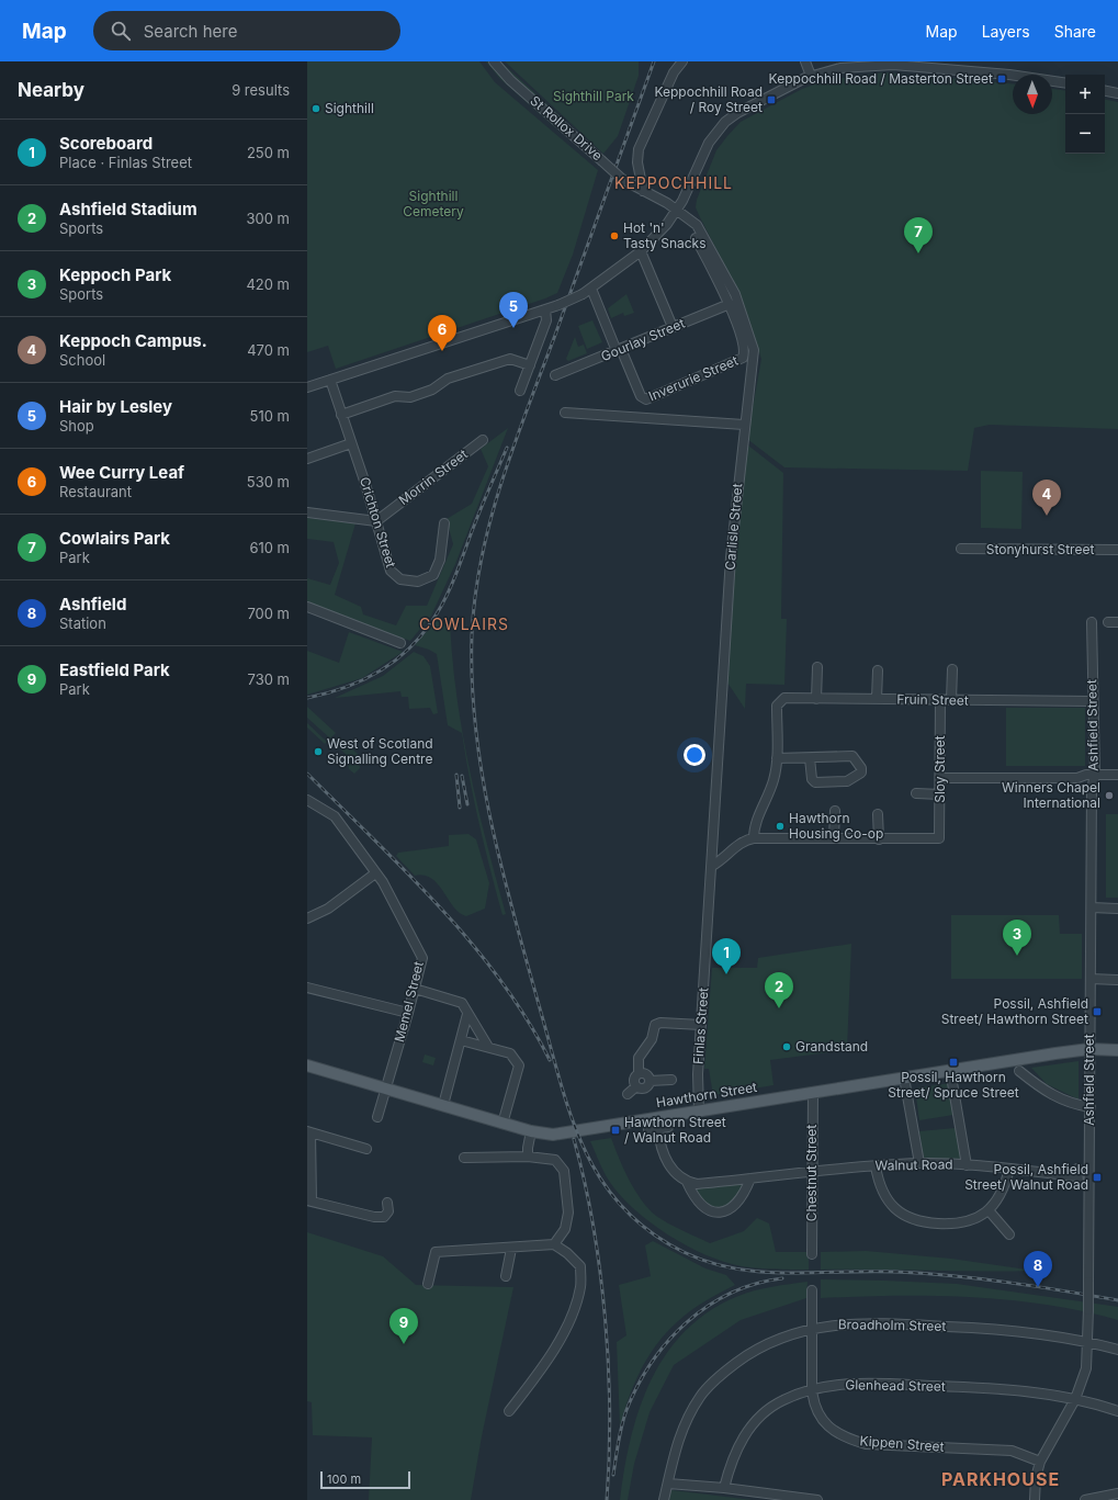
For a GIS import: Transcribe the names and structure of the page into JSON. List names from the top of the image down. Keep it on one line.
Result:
{"streets":{"main road":["Hawthorn Street"],"street":["St Rollox Drive","Gourlay Street","Inverurie Street","Morrin Street","Crichton Street","Carlisle Street","Stonyhurst Street","Fruin Street","Ashfield Street","Sloy Street","Memel Street","Finlas Street","Walnut Road","Chestnut Street","Broadholm Street","Glenhead Street","Kippen Street"]},"crossings":[["St Rollox Drive","Carlisle Street"],["Gourlay Street","Inverurie Street"],["Morrin Street","Crichton Street"],["Carlisle Street","Finlas Street"],["Fruin Street","Ashfield Street"],["Fruin Street","Sloy Street"],["Ashfield Street","Hawthorn Street"],["Ashfield Street","Broadholm Street"],["Ashfield Street","Glenhead Street"],["Ashfield Street","Kippen Street"],["Memel Street","Hawthorn Street"],["Finlas Street","Hawthorn Street"],["Hawthorn Street","Chestnut Street"],["Walnut Road","Chestnut Street"],["Broadholm Street","Kippen Street"],["Glenhead Street","Kippen Street"]],"districts":["KEPPOCHHILL","COWLAIRS","PARKHOUSE"],"parks":["Sighthill Park","Sighthill Cemetery"],"places":{"transit":["Keppochhill Road / Masterton Street","Keppochhill Road / Roy Street","Possil, Ashfield Street/ Hawthorn Street","Possil, Hawthorn Street/ Spruce Street","Hawthorn Street / Walnut Road","Possil, Ashfield Street/ Walnut Road"],"other":["Sighthill","Hot 'n' Tasty Snacks","West of Scotland Signalling Centre","Winners Chapel International","Hawthorn Housing Co-op","Grandstand"]},"scale_bar":"100 m","north":"bottom","page":{"header":"Map","search":"Search here","nav":["Map","Layers","Share"],"heading":["Nearby","9 results"],"map_buttons":["+","−"],"list":[{"mark":"1","name":"Scoreboard","note":"Place · Finlas Street","value":"250 m"},{"mark":"2","name":"Ashfield Stadium","note":"Sports","value":"300 m"},{"mark":"3","name":"Keppoch Park","note":"Sports","value":"420 m"},{"mark":"4","name":"Keppoch Campus.","note":"School","value":"470 m"},{"mark":"5","name":"Hair by Lesley","note":"Shop","value":"510 m"},{"mark":"6","name":"Wee Curry Leaf","note":"Restaurant","value":"530 m"},{"mark":"7","name":"Cowlairs Park","note":"Park","value":"610 m"},{"mark":"8","name":"Ashfield","note":"Station","value":"700 m"},{"mark":"9","name":"Eastfield Park","note":"Park","value":"730 m"}],"pins":["7","5","6","4","3","1","2","8","9"],"scale":"100 m"}}
